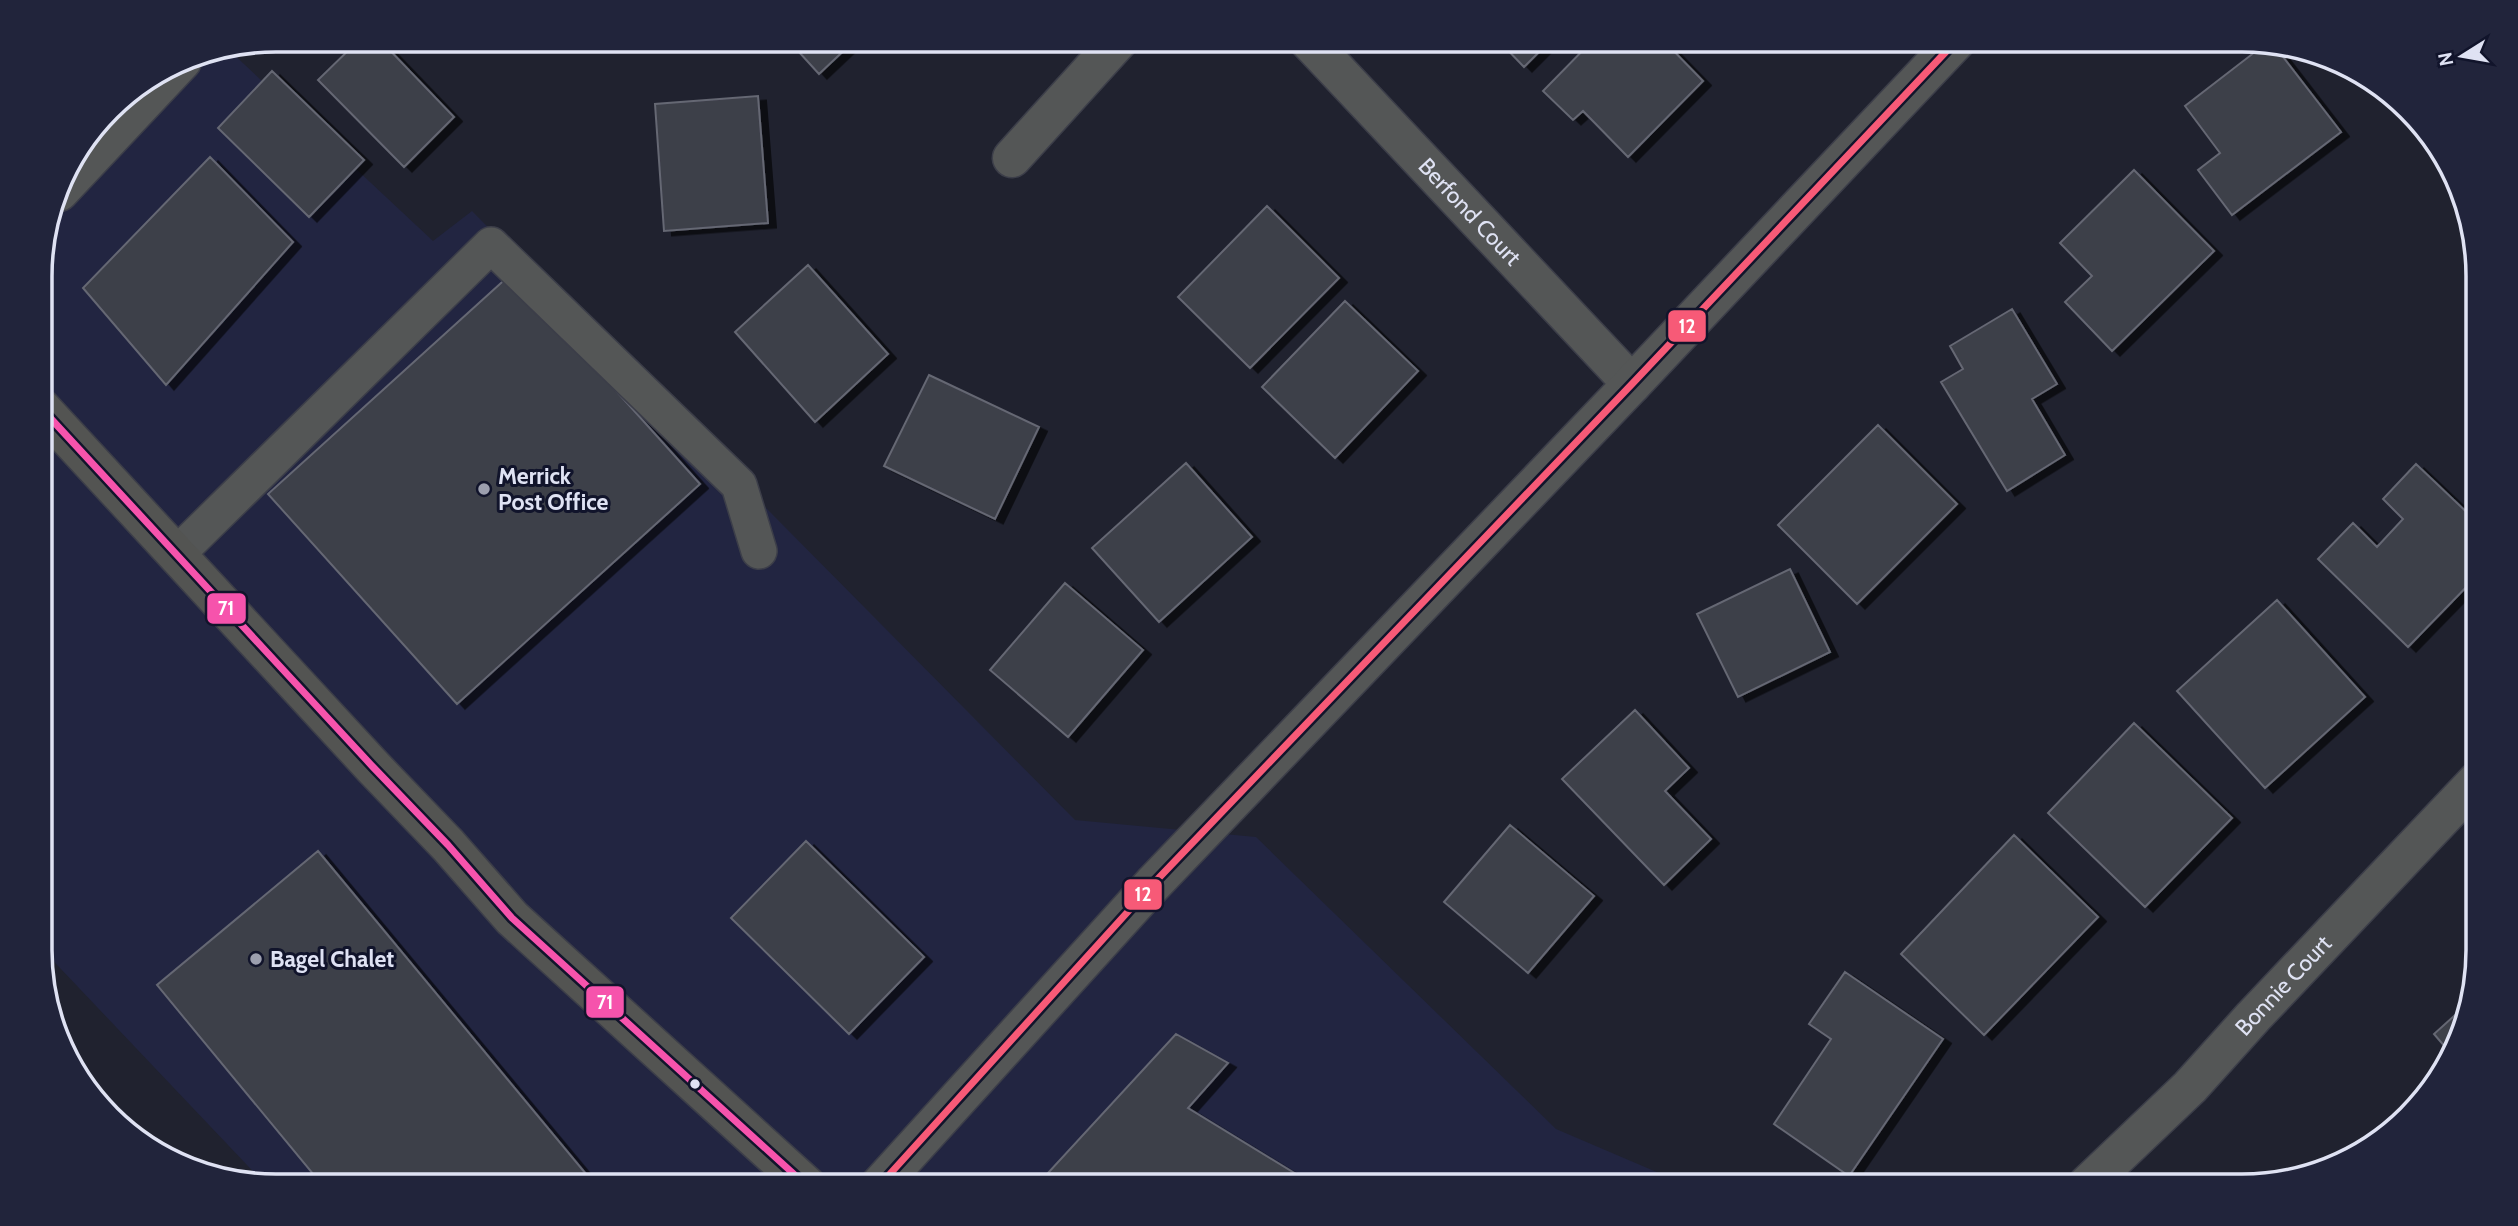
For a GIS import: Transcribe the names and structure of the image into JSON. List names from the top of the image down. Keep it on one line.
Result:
{"streets":{"street":["Berfond Court","Bonnie Court"]},"places":["Merrick Post Office","Bagel Chalet"],"lines":["transit line 12","transit line 71"],"north":"left"}
